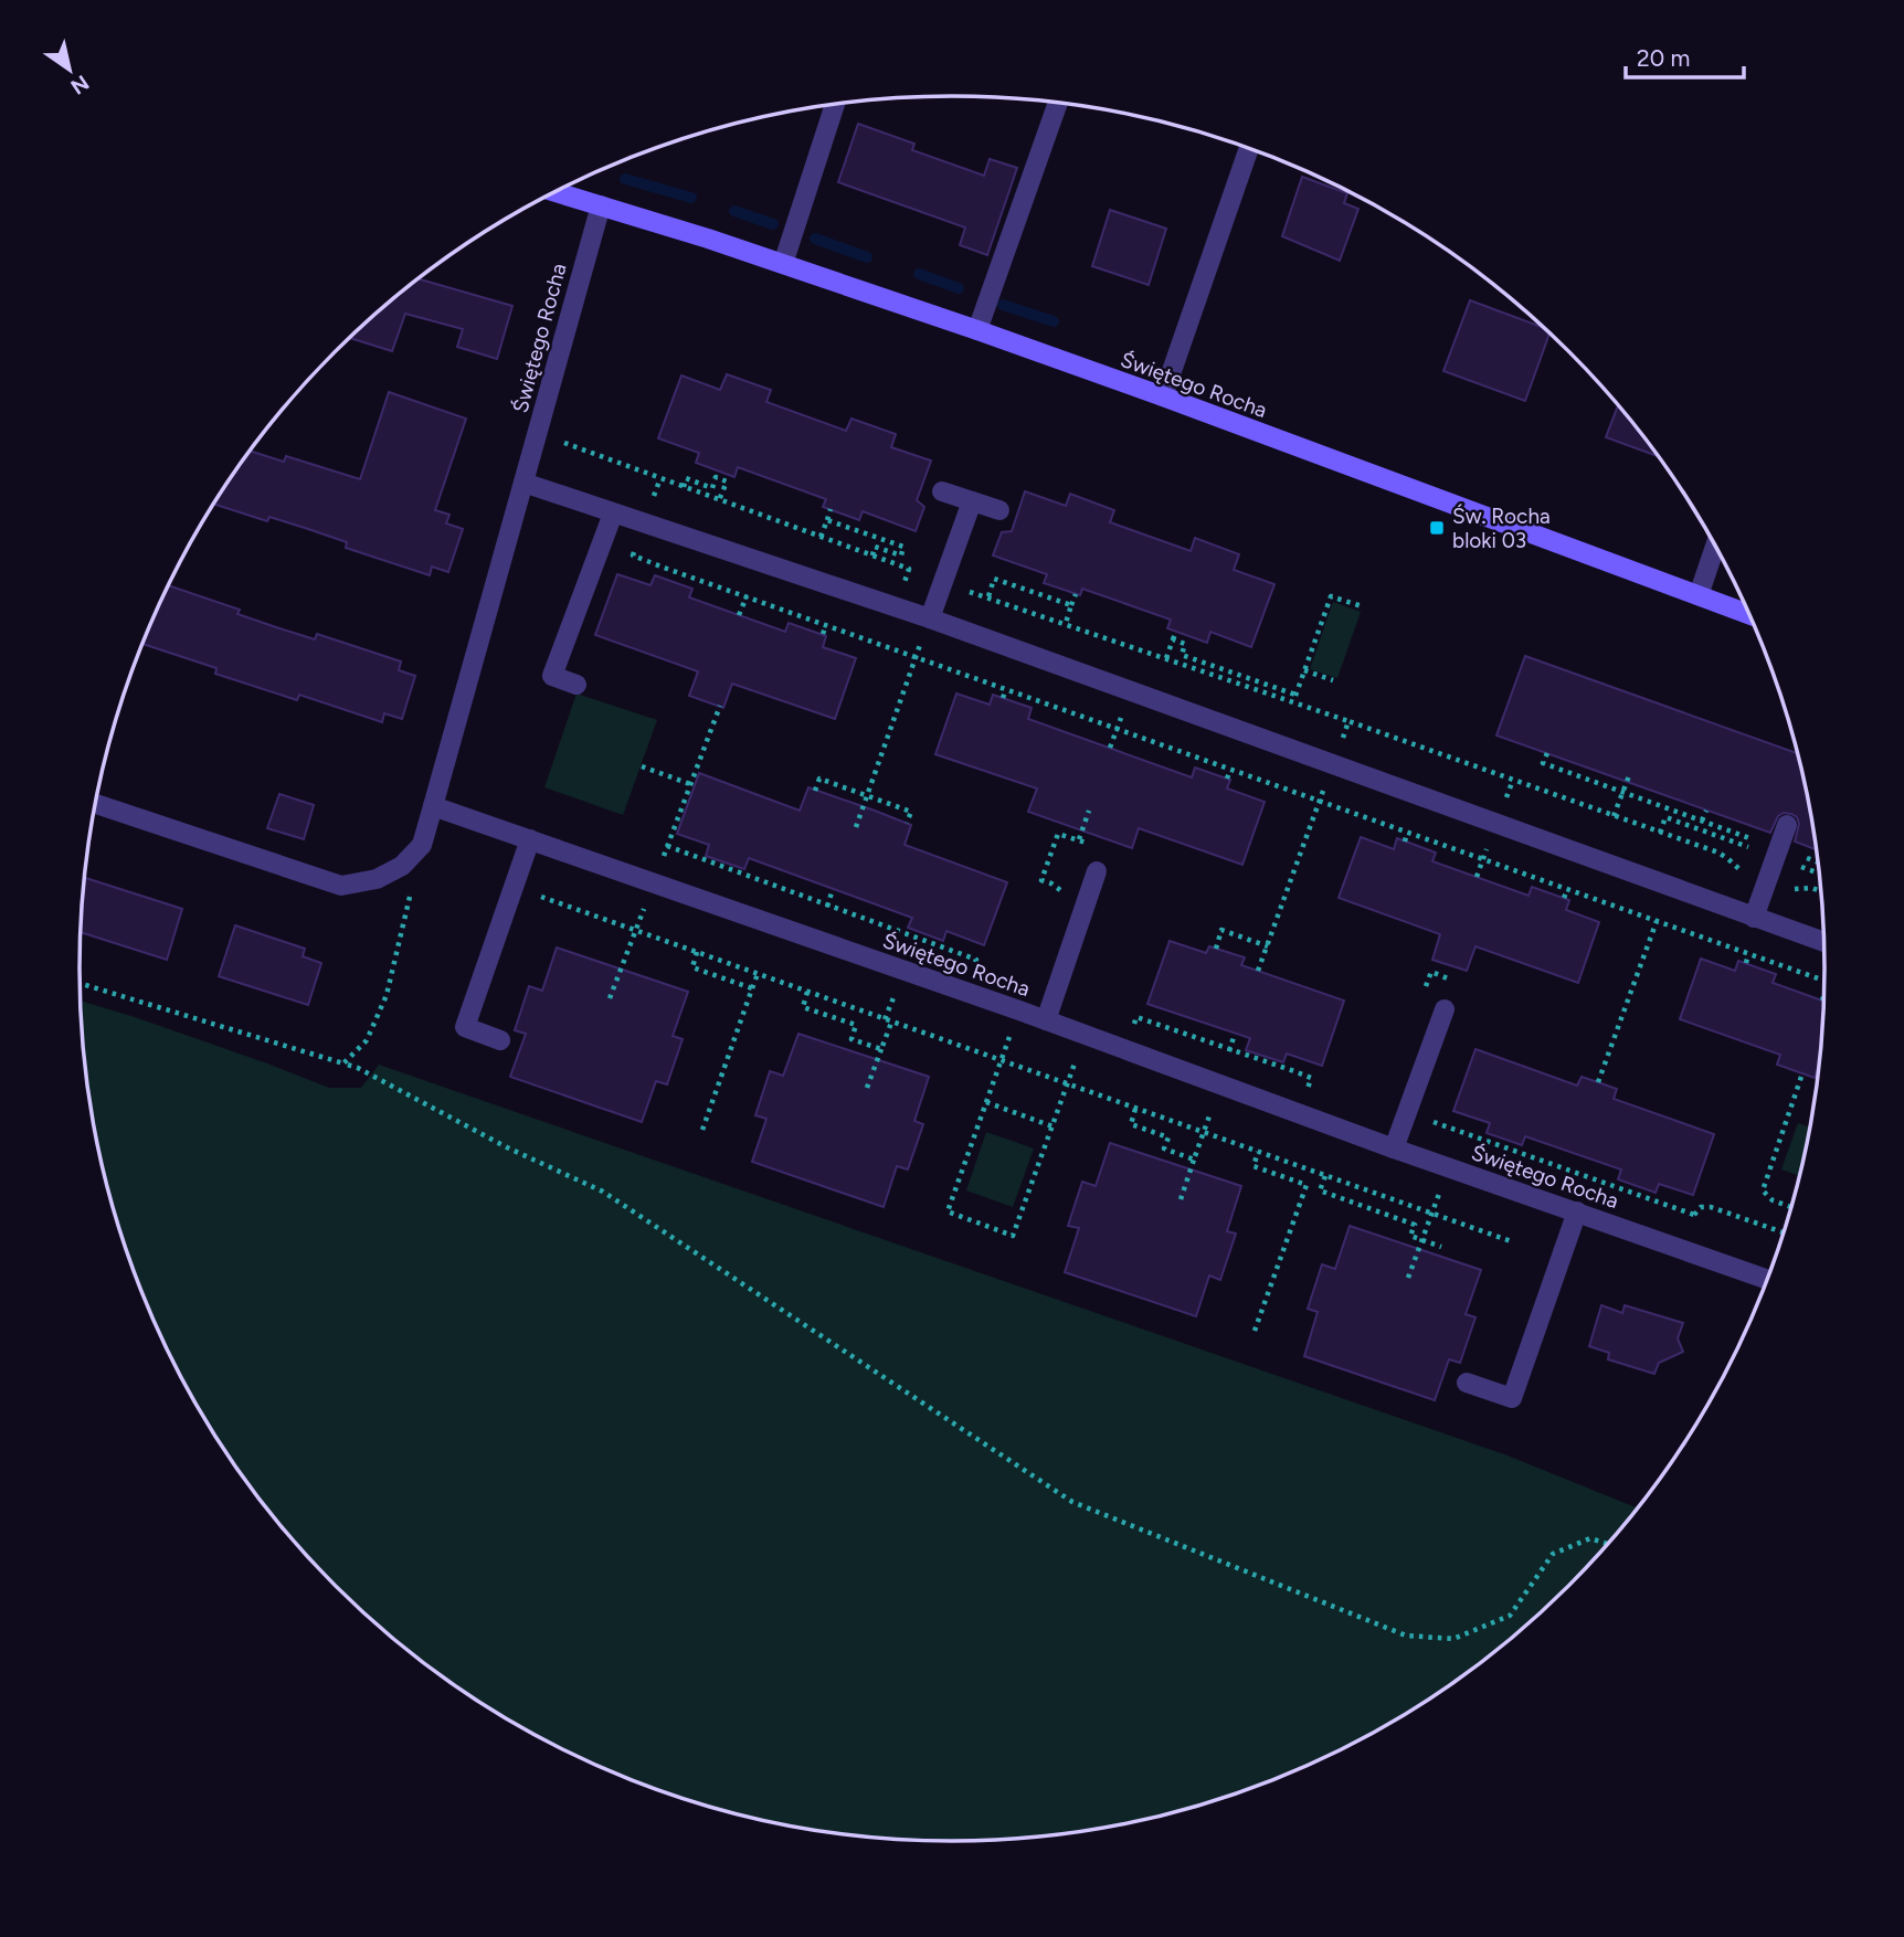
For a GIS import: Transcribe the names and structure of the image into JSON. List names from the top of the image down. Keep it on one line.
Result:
{"streets":{"street":["Świętego Rocha"]},"places":{"transit":["Św. Rocha bloki 03"]},"scale_bar":"20 m","north":"bottom right"}
